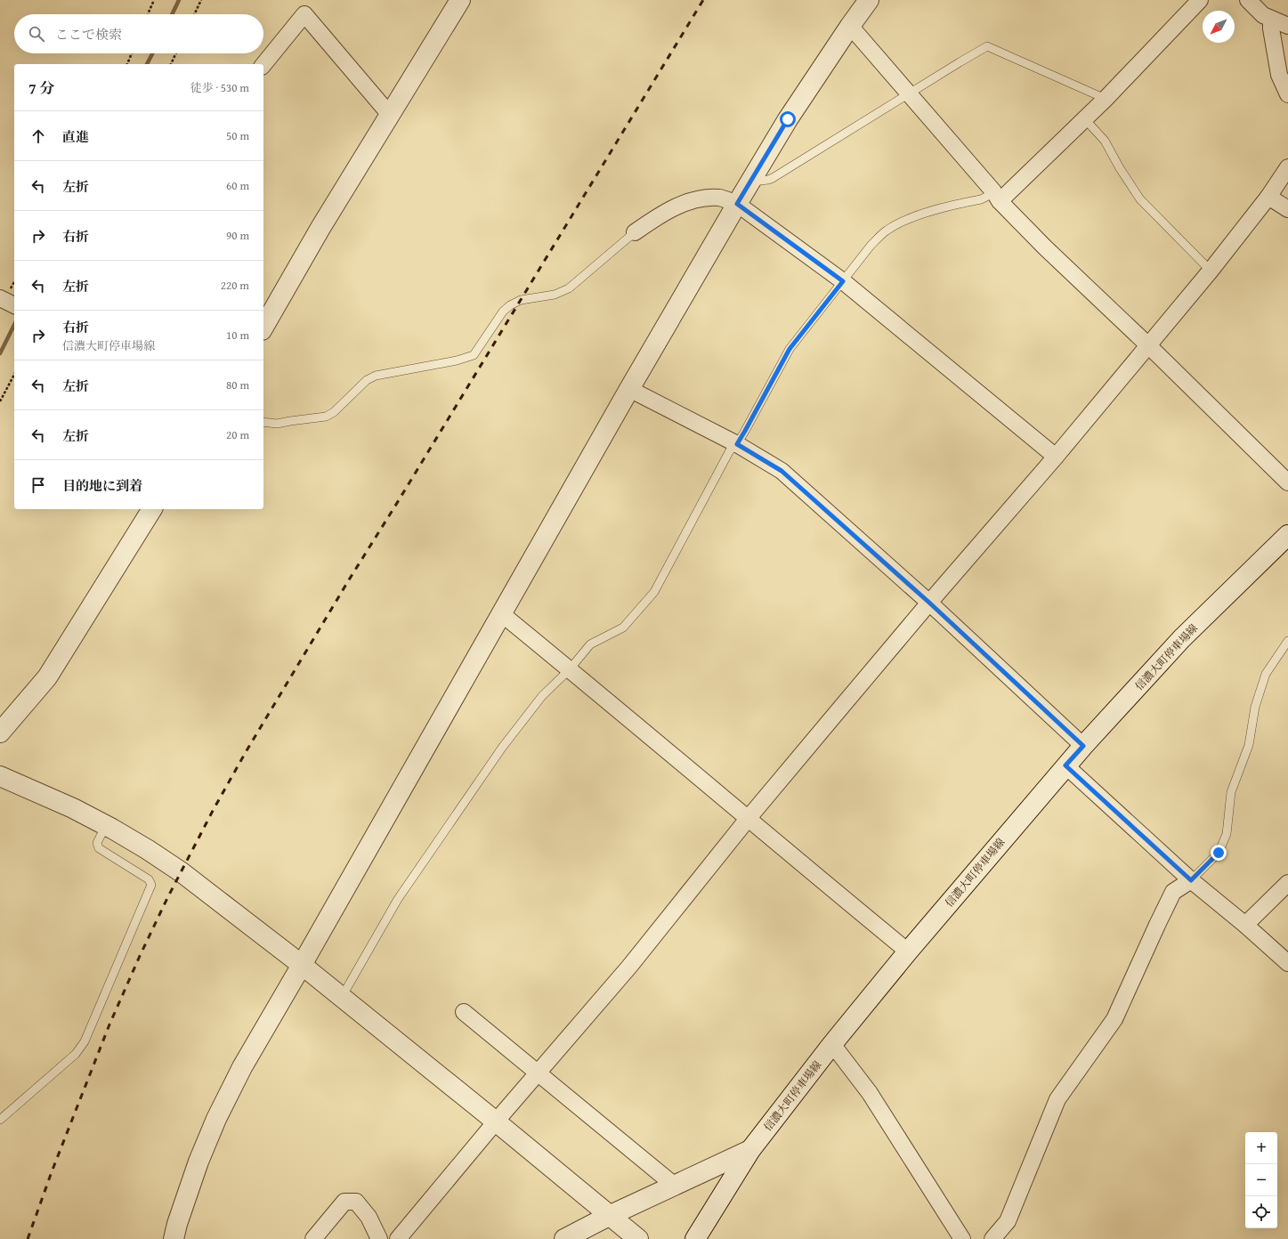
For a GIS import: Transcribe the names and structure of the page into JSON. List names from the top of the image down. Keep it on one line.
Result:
{"streets":{"street":["信濃大町停車場線"]},"north":"bottom left","page":{"search":"ここで検索","heading":["7 分","徒歩 · 530 m"],"list":[["直進","50 m"],["左折","60 m"],["右折","90 m"],["左折","220 m"],["右折","信濃大町停車場線","10 m"],["左折","80 m"],["左折","20 m"],"目的地に到着"],"map_buttons":["+","−"]}}
